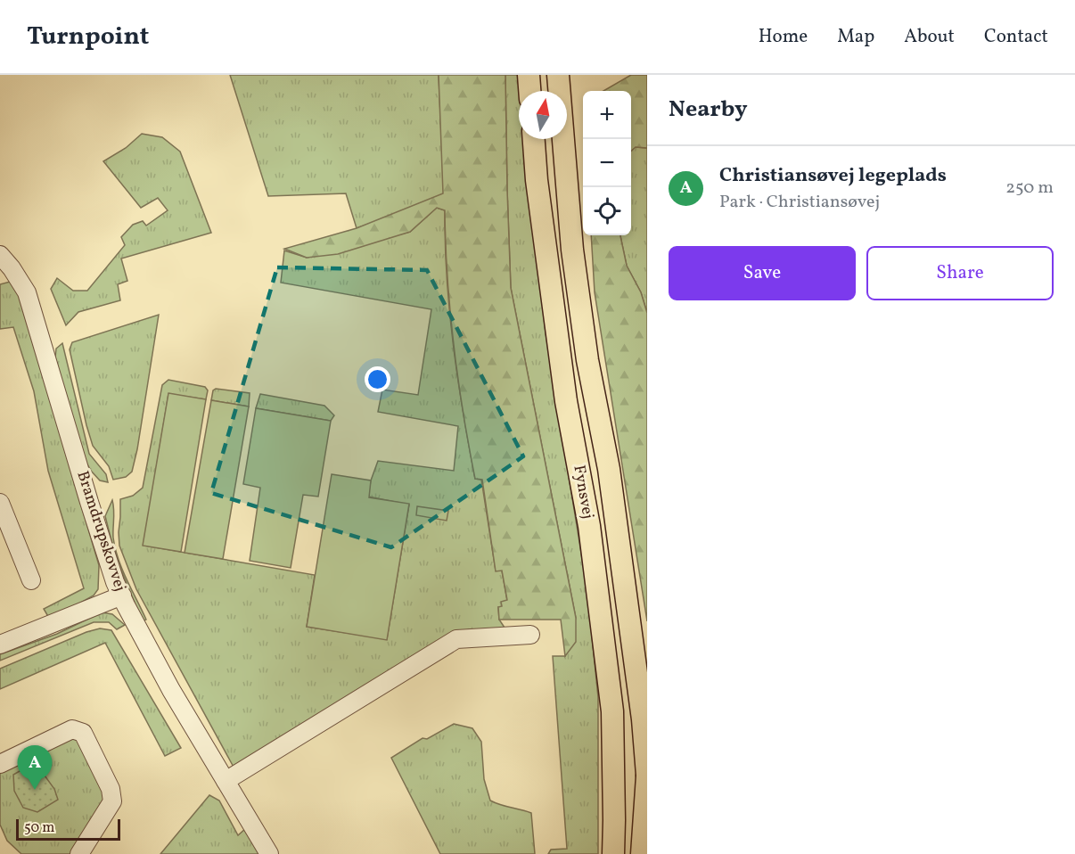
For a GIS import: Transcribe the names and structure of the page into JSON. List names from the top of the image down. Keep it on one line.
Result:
{"streets":{"main road":["Fynsvej"],"street":["Bramdrupskovvej"]},"scale_bar":"50 m","north":"top","page":{"header":"Turnpoint","nav":["Home","Map","About","Contact"],"heading":"Nearby","map_buttons":["+","−"],"list":[{"mark":"A","name":"Christiansøvej legeplads","note":"Park · Christiansøvej","value":"250 m"}],"buttons":["Save","Share"],"pins":"A","scale":"50 m"}}
